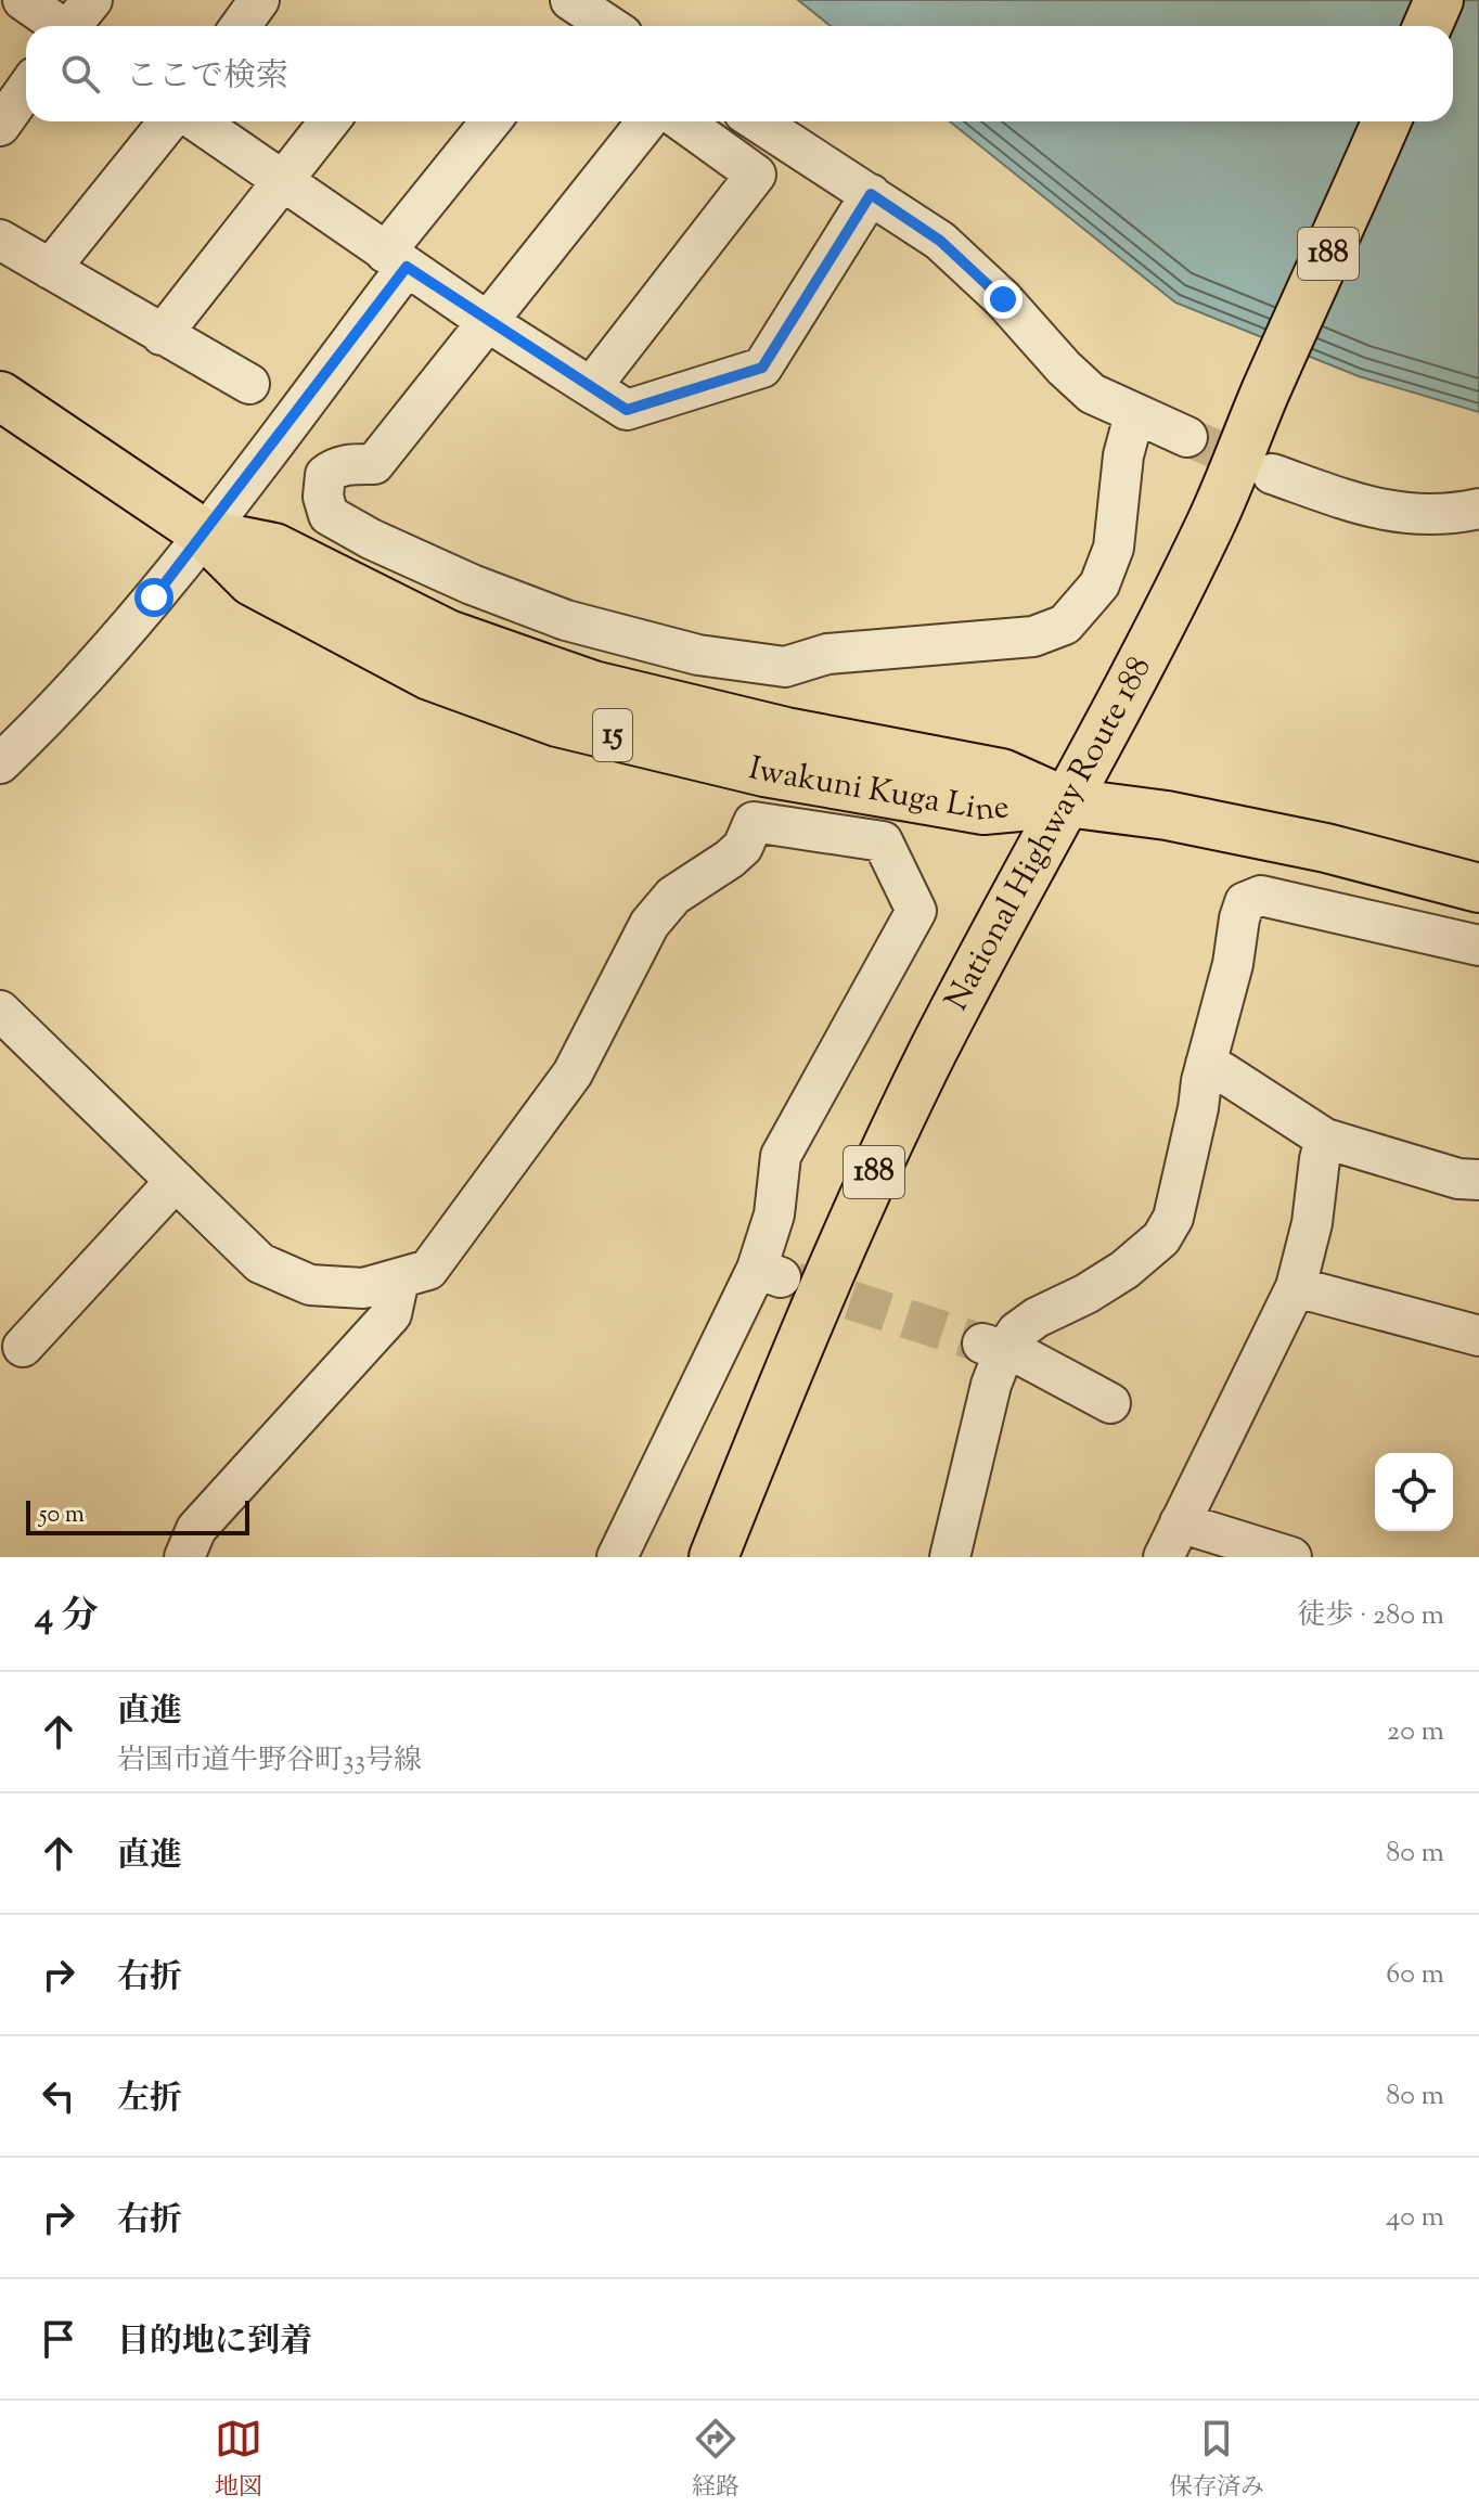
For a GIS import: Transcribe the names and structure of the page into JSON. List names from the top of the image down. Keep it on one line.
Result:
{"streets":{"main road":["188","15","Iwakuni Kuga Line","National Highway Route 188"]},"crossings":[["Iwakuni Kuga Line","National Highway Route 188"]],"scale_bar":"50 m","page":{"search":"ここで検索","scale":"50 m","heading":["4 分","徒歩 · 280 m"],"list":[["直進","岩国市道牛野谷町33号線","20 m"],["直進","80 m"],["右折","60 m"],["左折","80 m"],["右折","40 m"],"目的地に到着"],"nav":["地図","経路","保存済み"]}}
